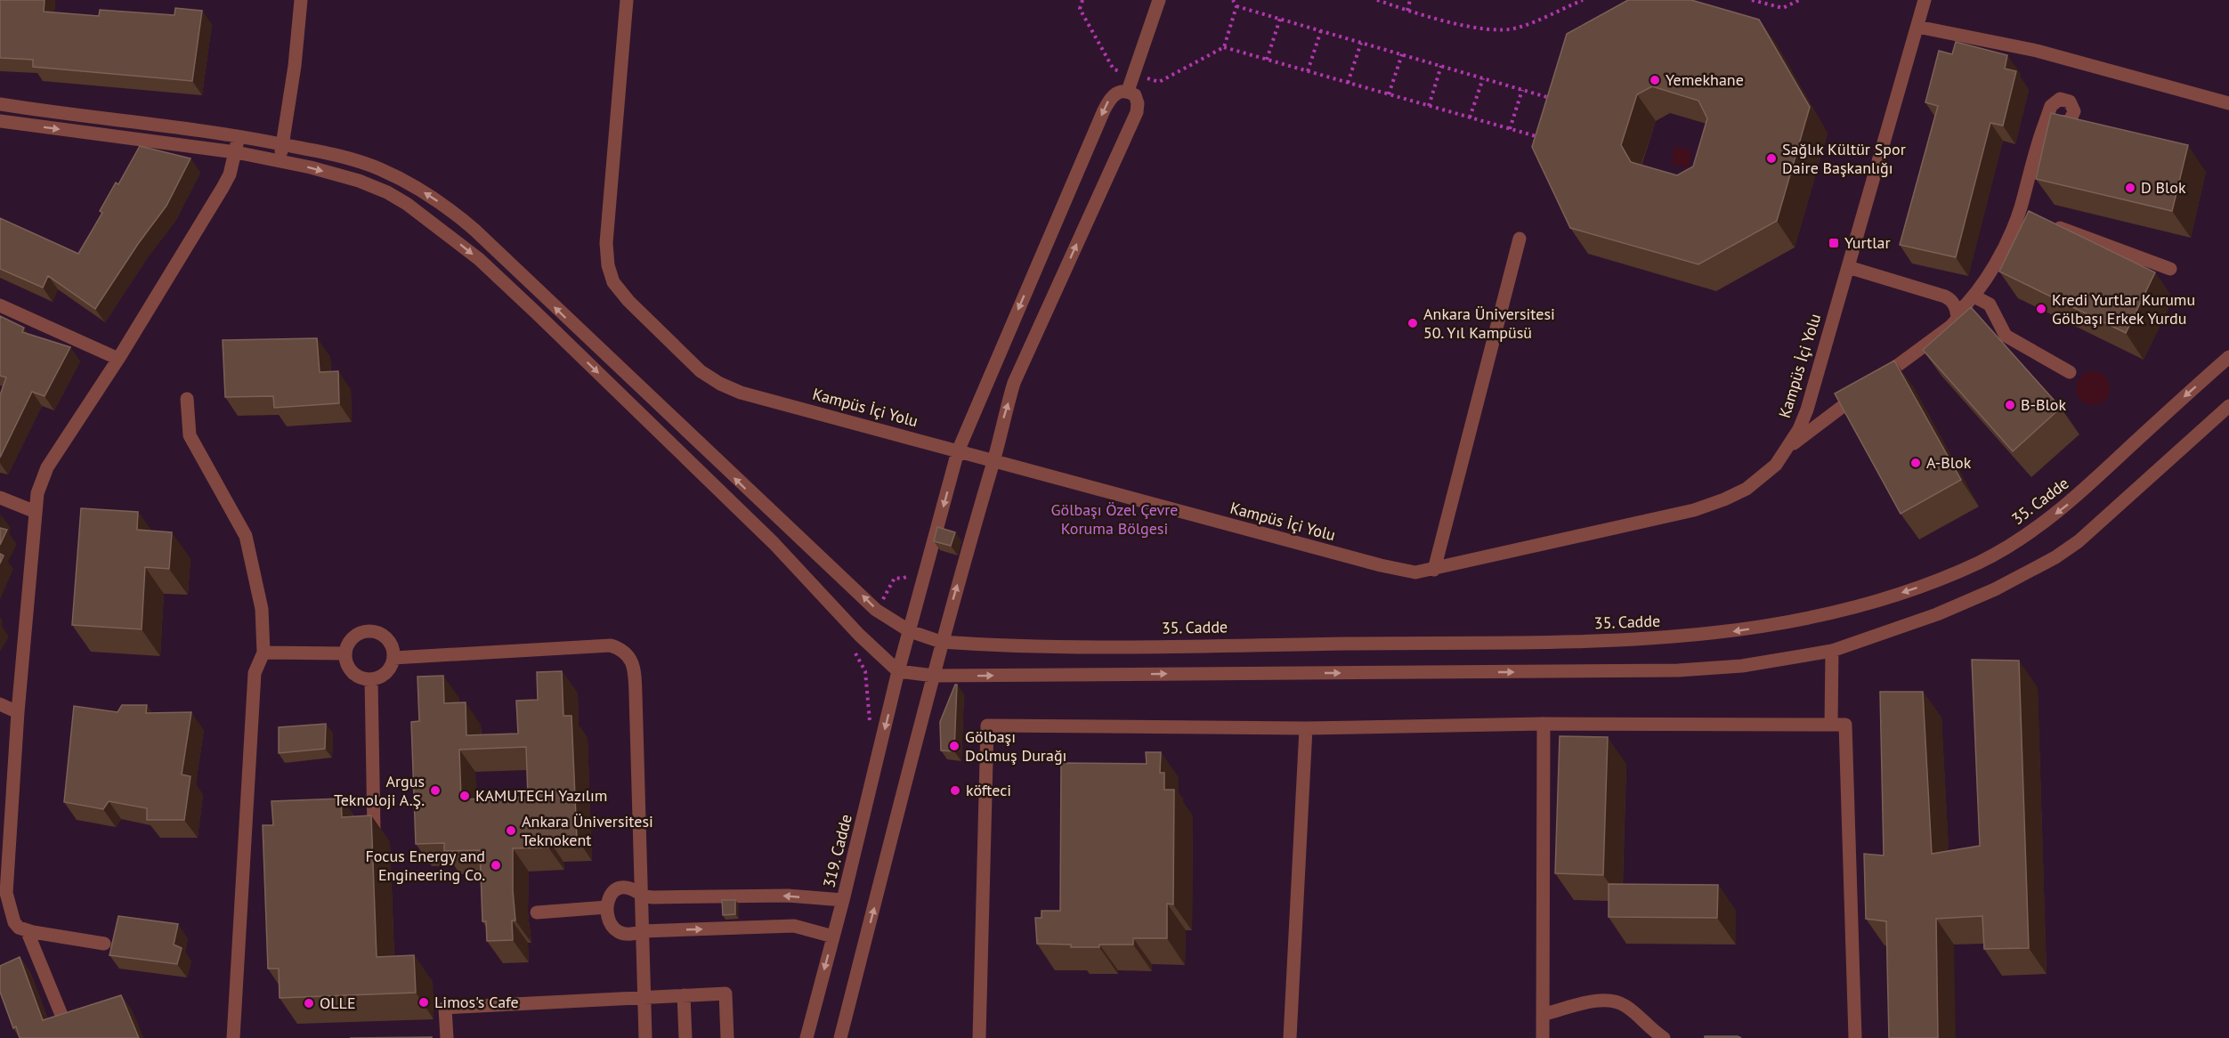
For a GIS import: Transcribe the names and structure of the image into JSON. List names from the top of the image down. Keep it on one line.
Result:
{"streets":{"street":["Kampüs İçi Yolu","35. Cadde","319. Cadde"]},"crossings":[["Kampüs İçi Yolu","319. Cadde"],["35. Cadde","319. Cadde"]],"parks":["Gölbaşı Özel Çevre Koruma Bölgesi"],"places":{"other":["Yemekhane","Sağlık Kültür Spor Daire Başkanlığı","D Blok","Kredi Yurtlar Kurumu Gölbaşı Erkek Yurdu","Ankara Üniversitesi 50. Yıl Kampüsü","B-Blok","A-Blok","Gölbaşı Dolmuş Durağı","Argus Teknoloji A.Ş.","köfteci","KAMUTECH Yazılım","Ankara Üniversitesi Teknokent","Focus Energy and Engineering Co.","Limos's Cafe","OLLE"],"transit":["Yurtlar"]}}
